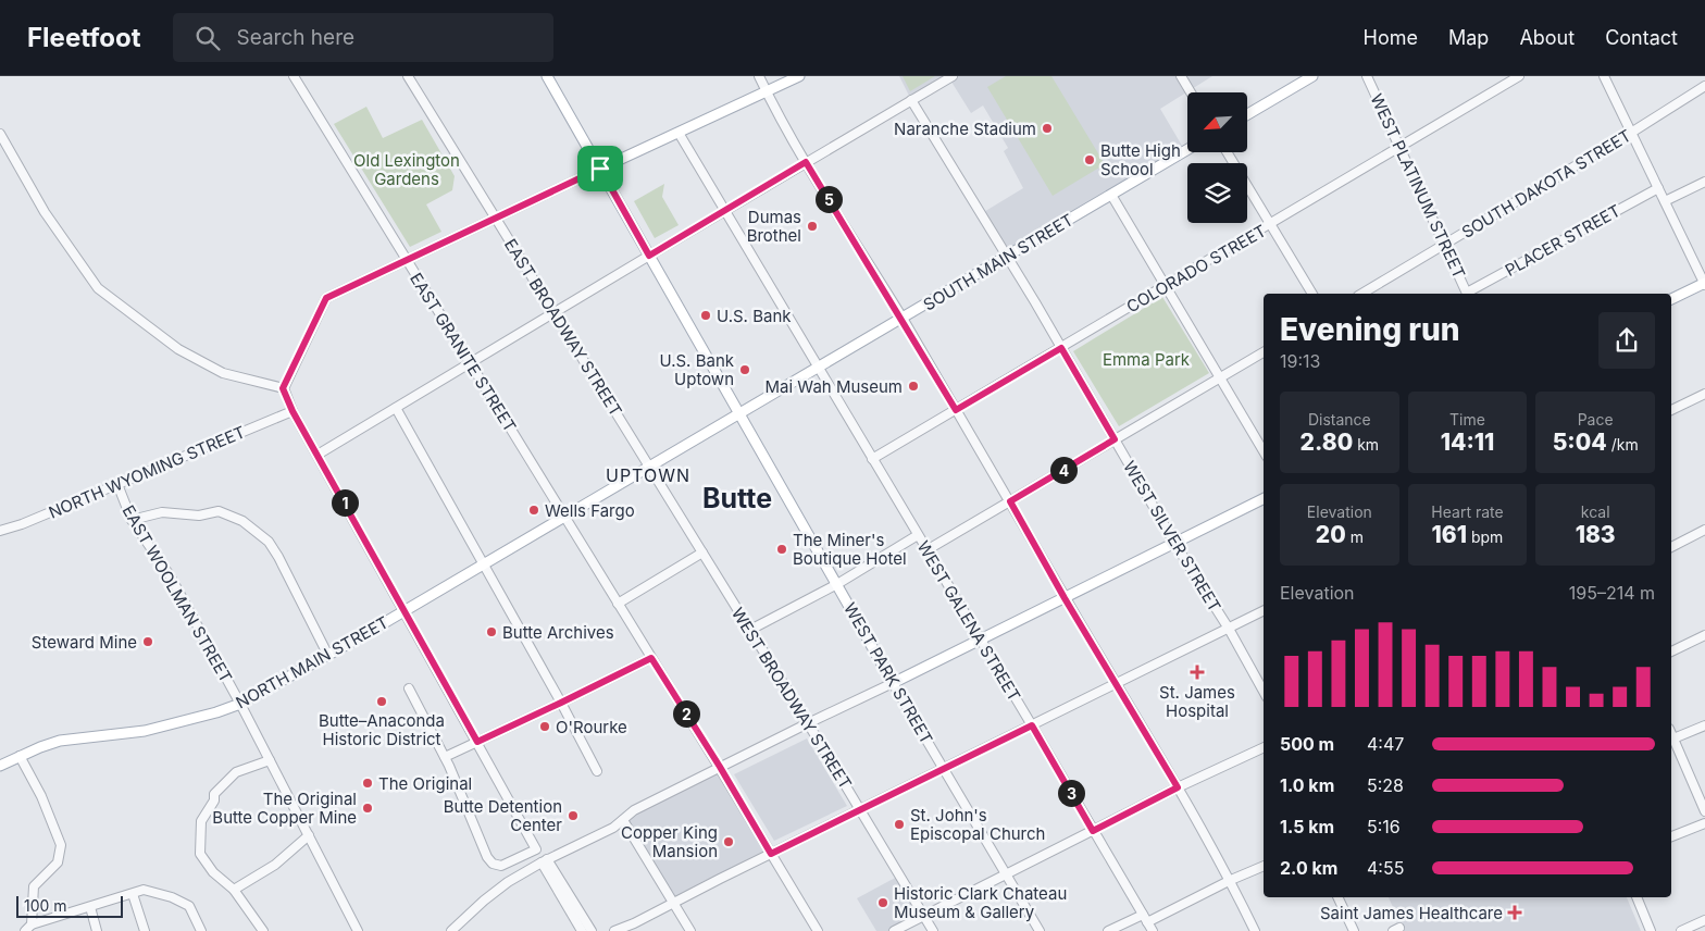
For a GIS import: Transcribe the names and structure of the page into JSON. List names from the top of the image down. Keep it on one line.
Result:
{"streets":{"main road":["SOUTH MAIN STREET","NORTH MAIN STREET","WEST PARK STREET"],"street":["SOUTH DAKOTA STREET","WEST PLATINUM STREET","PLACER STREET","COLORADO STREET","EAST BROADWAY STREET","EAST GRANITE STREET","NORTH WYOMING STREET","WEST SILVER STREET","EAST WOOLMAN STREET","WEST GALENA STREET","WEST BROADWAY STREET"]},"crossings":[["SOUTH DAKOTA STREET","WEST PLATINUM STREET"],["WEST PLATINUM STREET","PLACER STREET"],["WEST PLATINUM STREET","COLORADO STREET"],["SOUTH MAIN STREET","WEST SILVER STREET"],["SOUTH MAIN STREET","WEST GALENA STREET"],["SOUTH MAIN STREET","NORTH MAIN STREET"],["SOUTH MAIN STREET","WEST PARK STREET"],["COLORADO STREET","WEST SILVER STREET"],["COLORADO STREET","WEST GALENA STREET"],["EAST BROADWAY STREET","NORTH MAIN STREET"],["EAST BROADWAY STREET","WEST BROADWAY STREET"],["EAST GRANITE STREET","NORTH MAIN STREET"],["NORTH WYOMING STREET","EAST WOOLMAN STREET"],["EAST WOOLMAN STREET","NORTH MAIN STREET"],["NORTH MAIN STREET","WEST PARK STREET"],["NORTH MAIN STREET","WEST BROADWAY STREET"]],"districts":["UPTOWN","Butte"],"parks":["Old Lexington Gardens","Emma Park"],"places":{"other":["Naranche Stadium","Butte High School","Dumas Brothel","U.S. Bank","U.S. Bank Uptown","Mai Wah Museum","Wells Fargo","The Miner's Boutique Hotel","Butte Archives","Steward Mine","Butte–Anaconda Historic District","O'Rourke","The Original","The Original Butte Copper Mine","Butte Detention Center","St. John's Episcopal Church","Copper King Mansion","Historic Clark Chateau Museum & Gallery"],"health":["St. James Hospital","Saint James Healthcare"]},"scale_bar":"100 m","north":"bottom left","page":{"header":"Fleetfoot","search":"Search here","nav":["Home","Map","About","Contact"],"pins":["5","4","1","2","3"],"heading":["Evening run","19:13"],"stats":[["Distance","2.80 km"],["Time","14:11"],["Pace","5:04 /km"],["Elevation","20 m"],["Heart rate","161 bpm"],["kcal","183"]],"chart":["Elevation","195–214 m"],"list":[{"name":"500 m","note":"4:47"},{"name":"1.0 km","note":"5:28"},{"name":"1.5 km","note":"5:16"},{"name":"2.0 km","note":"4:55"}],"scale":"100 m"}}
